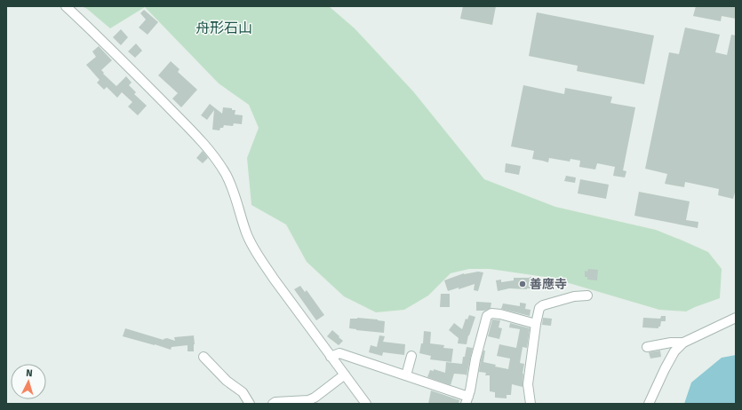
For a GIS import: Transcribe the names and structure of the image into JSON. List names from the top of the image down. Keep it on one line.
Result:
{"districts":["舟形石山"],"places":["善應寺"],"north":"top"}
